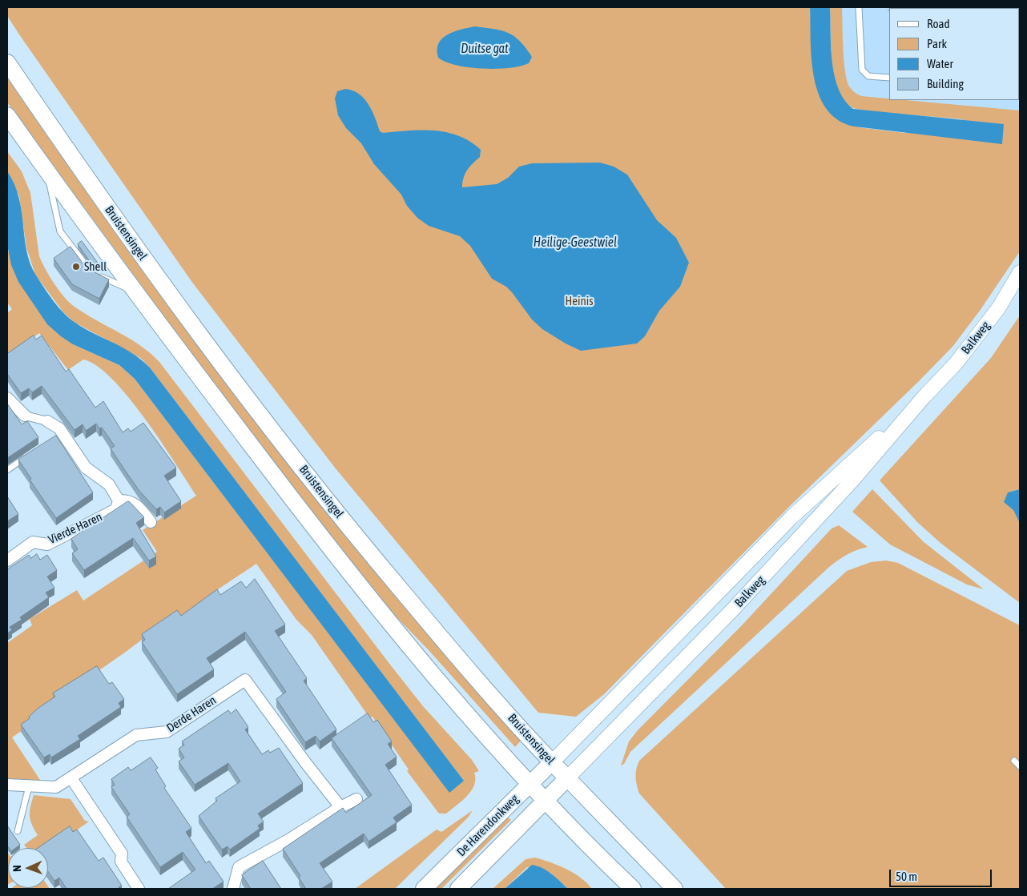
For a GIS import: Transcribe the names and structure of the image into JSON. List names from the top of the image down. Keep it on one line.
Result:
{"streets":{"main road":["Bruistensingel","De Harendonkweg"],"street":["Balkweg","Vierde Haren","Derde Haren"]},"crossings":[["Bruistensingel","Balkweg"],["Bruistensingel","De Harendonkweg"],["Balkweg","De Harendonkweg"]],"water":["Duitse gat","Heilige-Geestwiel"],"parks":["Heinis"],"places":["Shell"],"legend":["Road","Park","Water","Building"],"scale_bar":"50 m","north":"left"}
